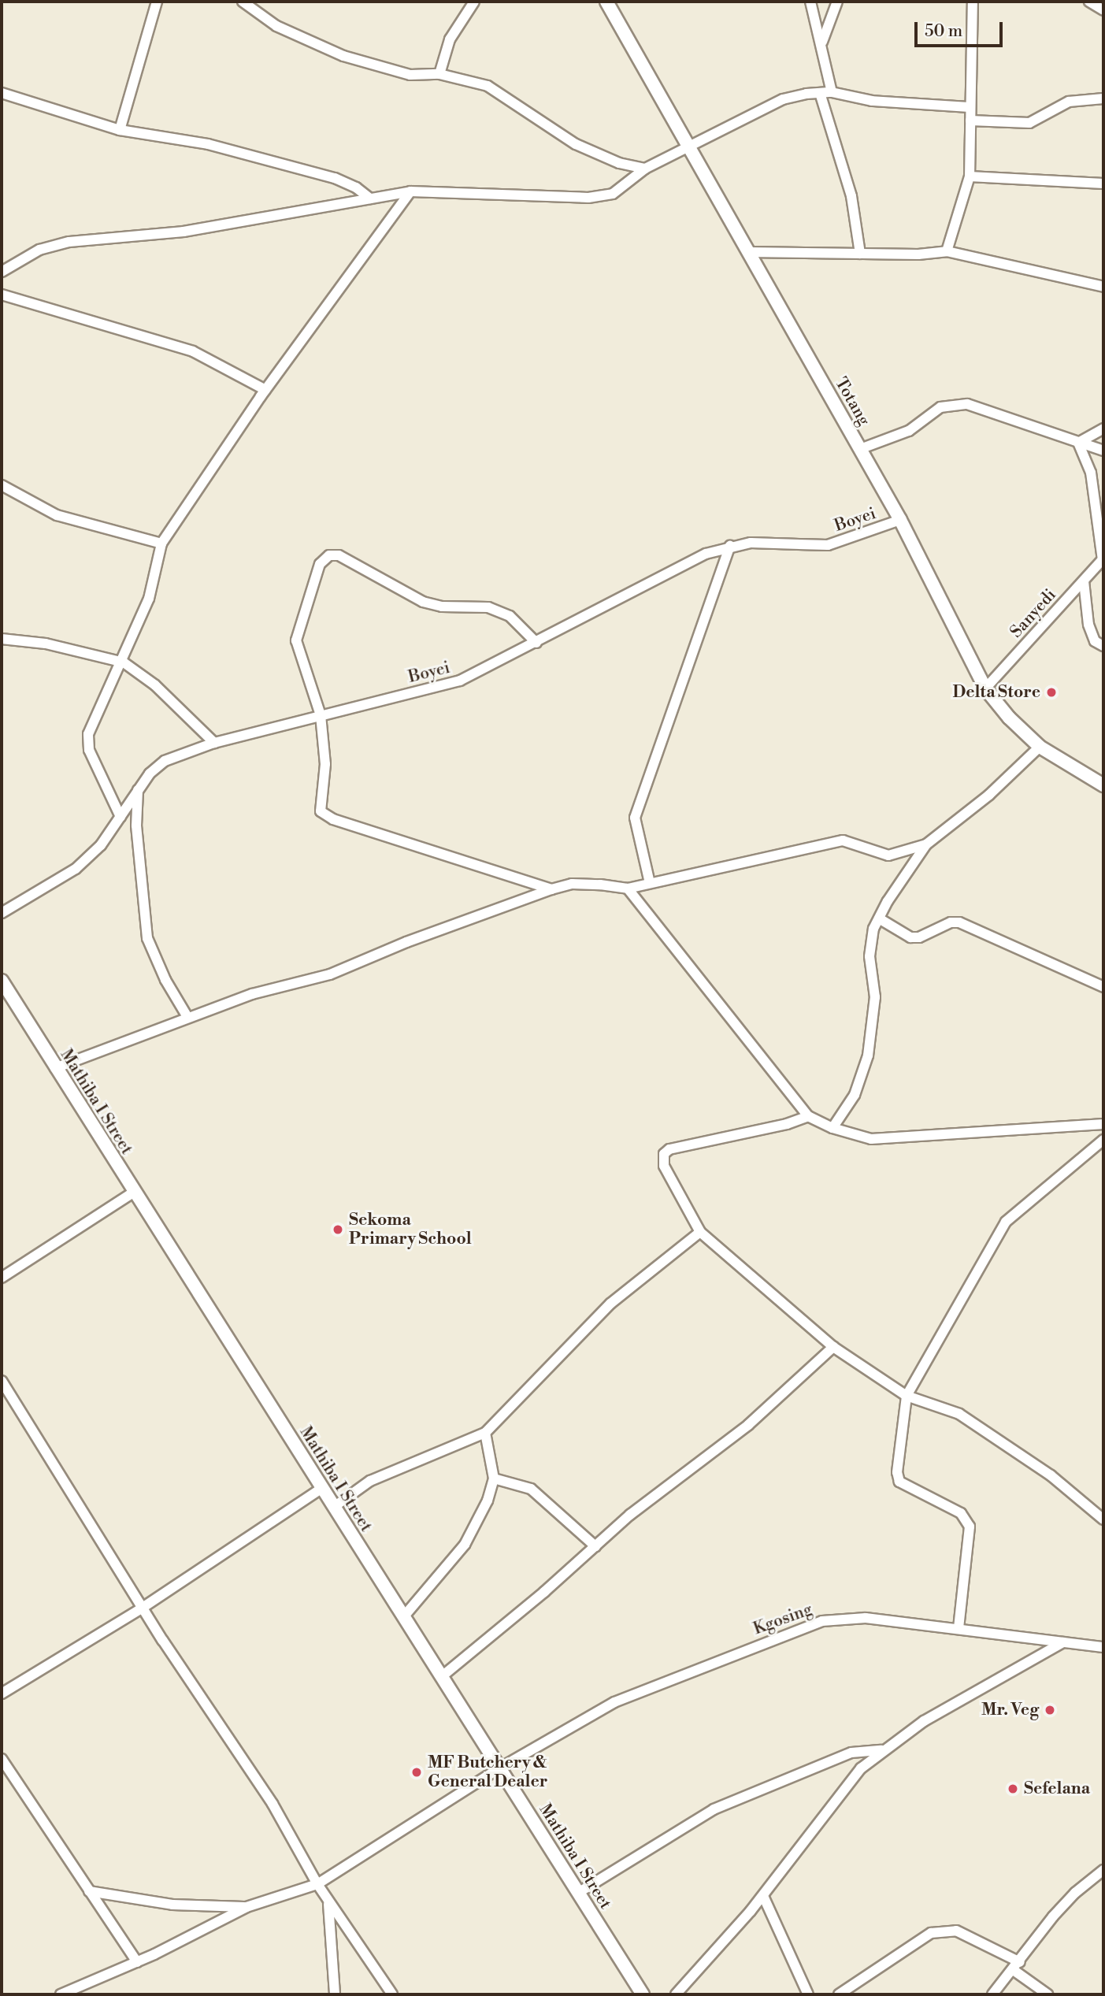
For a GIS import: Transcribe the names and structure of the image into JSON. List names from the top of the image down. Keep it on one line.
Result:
{"streets":{"street":["Totang","Boyei","Sanyedi","Mathiba I Street","Kgosing"]},"crossings":[["Totang","Boyei"],["Totang","Sanyedi"],["Mathiba I Street","Kgosing"]],"places":["Delta Store","Sekoma Primary School","Mr. Veg","MF Butchery & General Dealer","Sefelana"],"scale_bar":"50 m"}
